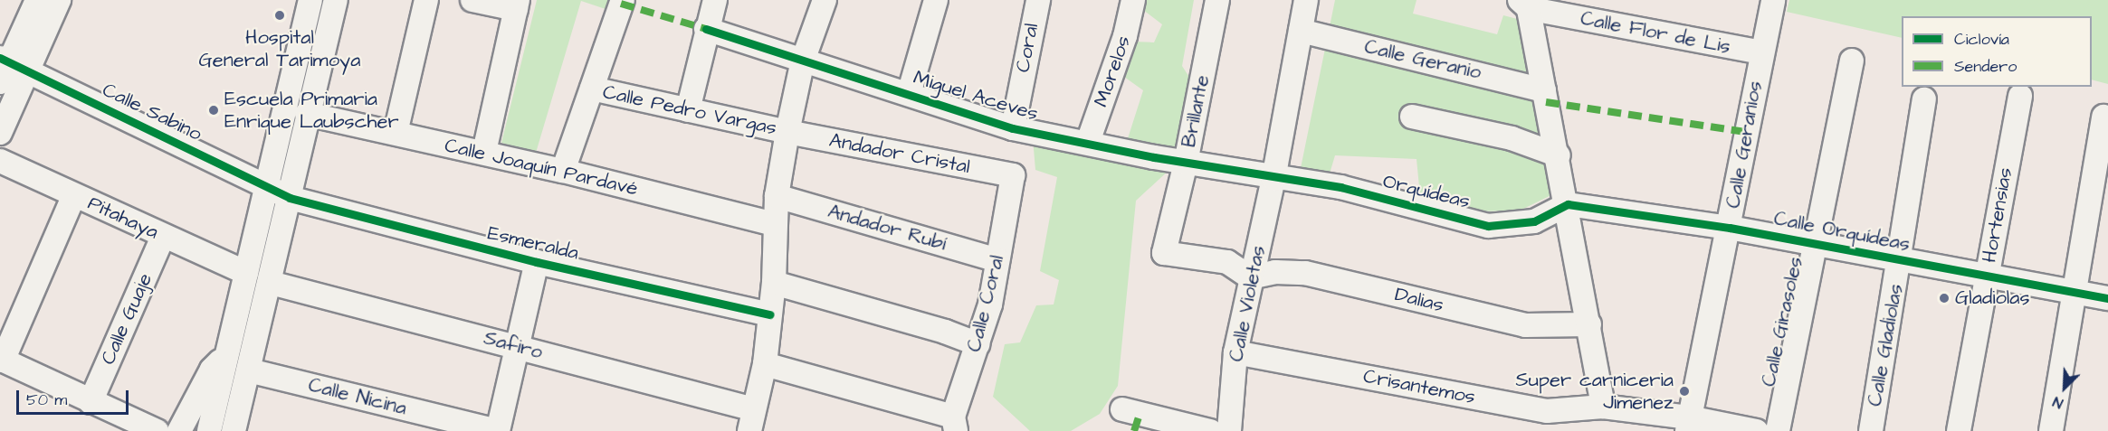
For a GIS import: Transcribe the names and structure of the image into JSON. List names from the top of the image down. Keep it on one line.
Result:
{"streets":{"street":["Calle Flor de Lis","Coral","Calle Geranio","Morelos","Miguel Aceves","Calle Pedro Vargas","Brillante","Calle Sabino","Calle Geranios","Andador Cristal","Calle Joaquín Pardavé","Orquídeas","Hortensias","Pitahaya","Andador Rubí","Calle Orquídeas","Esmeralda","Dalias","Calle Coral","Calle Violetas","Calle Guaje","Calle Girasoles","Safiro","Calle Gladiolas","Crisantemos","Calle Nicina"]},"crossings":[["Calle Flor de Lis","Calle Geranios"],["Coral","Miguel Aceves"],["Calle Geranio","Calle Violetas"],["Morelos","Miguel Aceves"],["Miguel Aceves","Brillante"],["Miguel Aceves","Orquídeas"],["Miguel Aceves","Calle Violetas"],["Calle Pedro Vargas","Andador Cristal"],["Brillante","Dalias"],["Brillante","Calle Violetas"],["Calle Sabino","Esmeralda"],["Calle Geranios","Calle Orquídeas"],["Calle Geranios","Crisantemos"],["Andador Cristal","Calle Coral"],["Orquídeas","Calle Orquídeas"],["Orquídeas","Calle Violetas"],["Hortensias","Calle Orquídeas"],["Pitahaya","Calle Guaje"],["Andador Rubí","Calle Coral"],["Calle Orquídeas","Calle Girasoles"],["Calle Orquídeas","Calle Gladiolas"],["Dalias","Calle Violetas"],["Calle Violetas","Crisantemos"]],"places":["Hospital General Tarimoya","Escuela Primaria Enrique Laubscher","Gladiolas","Super carniceria Jimenez"],"legend":["Ciclovía","Sendero"],"scale_bar":"50 m","north":"bottom left"}
